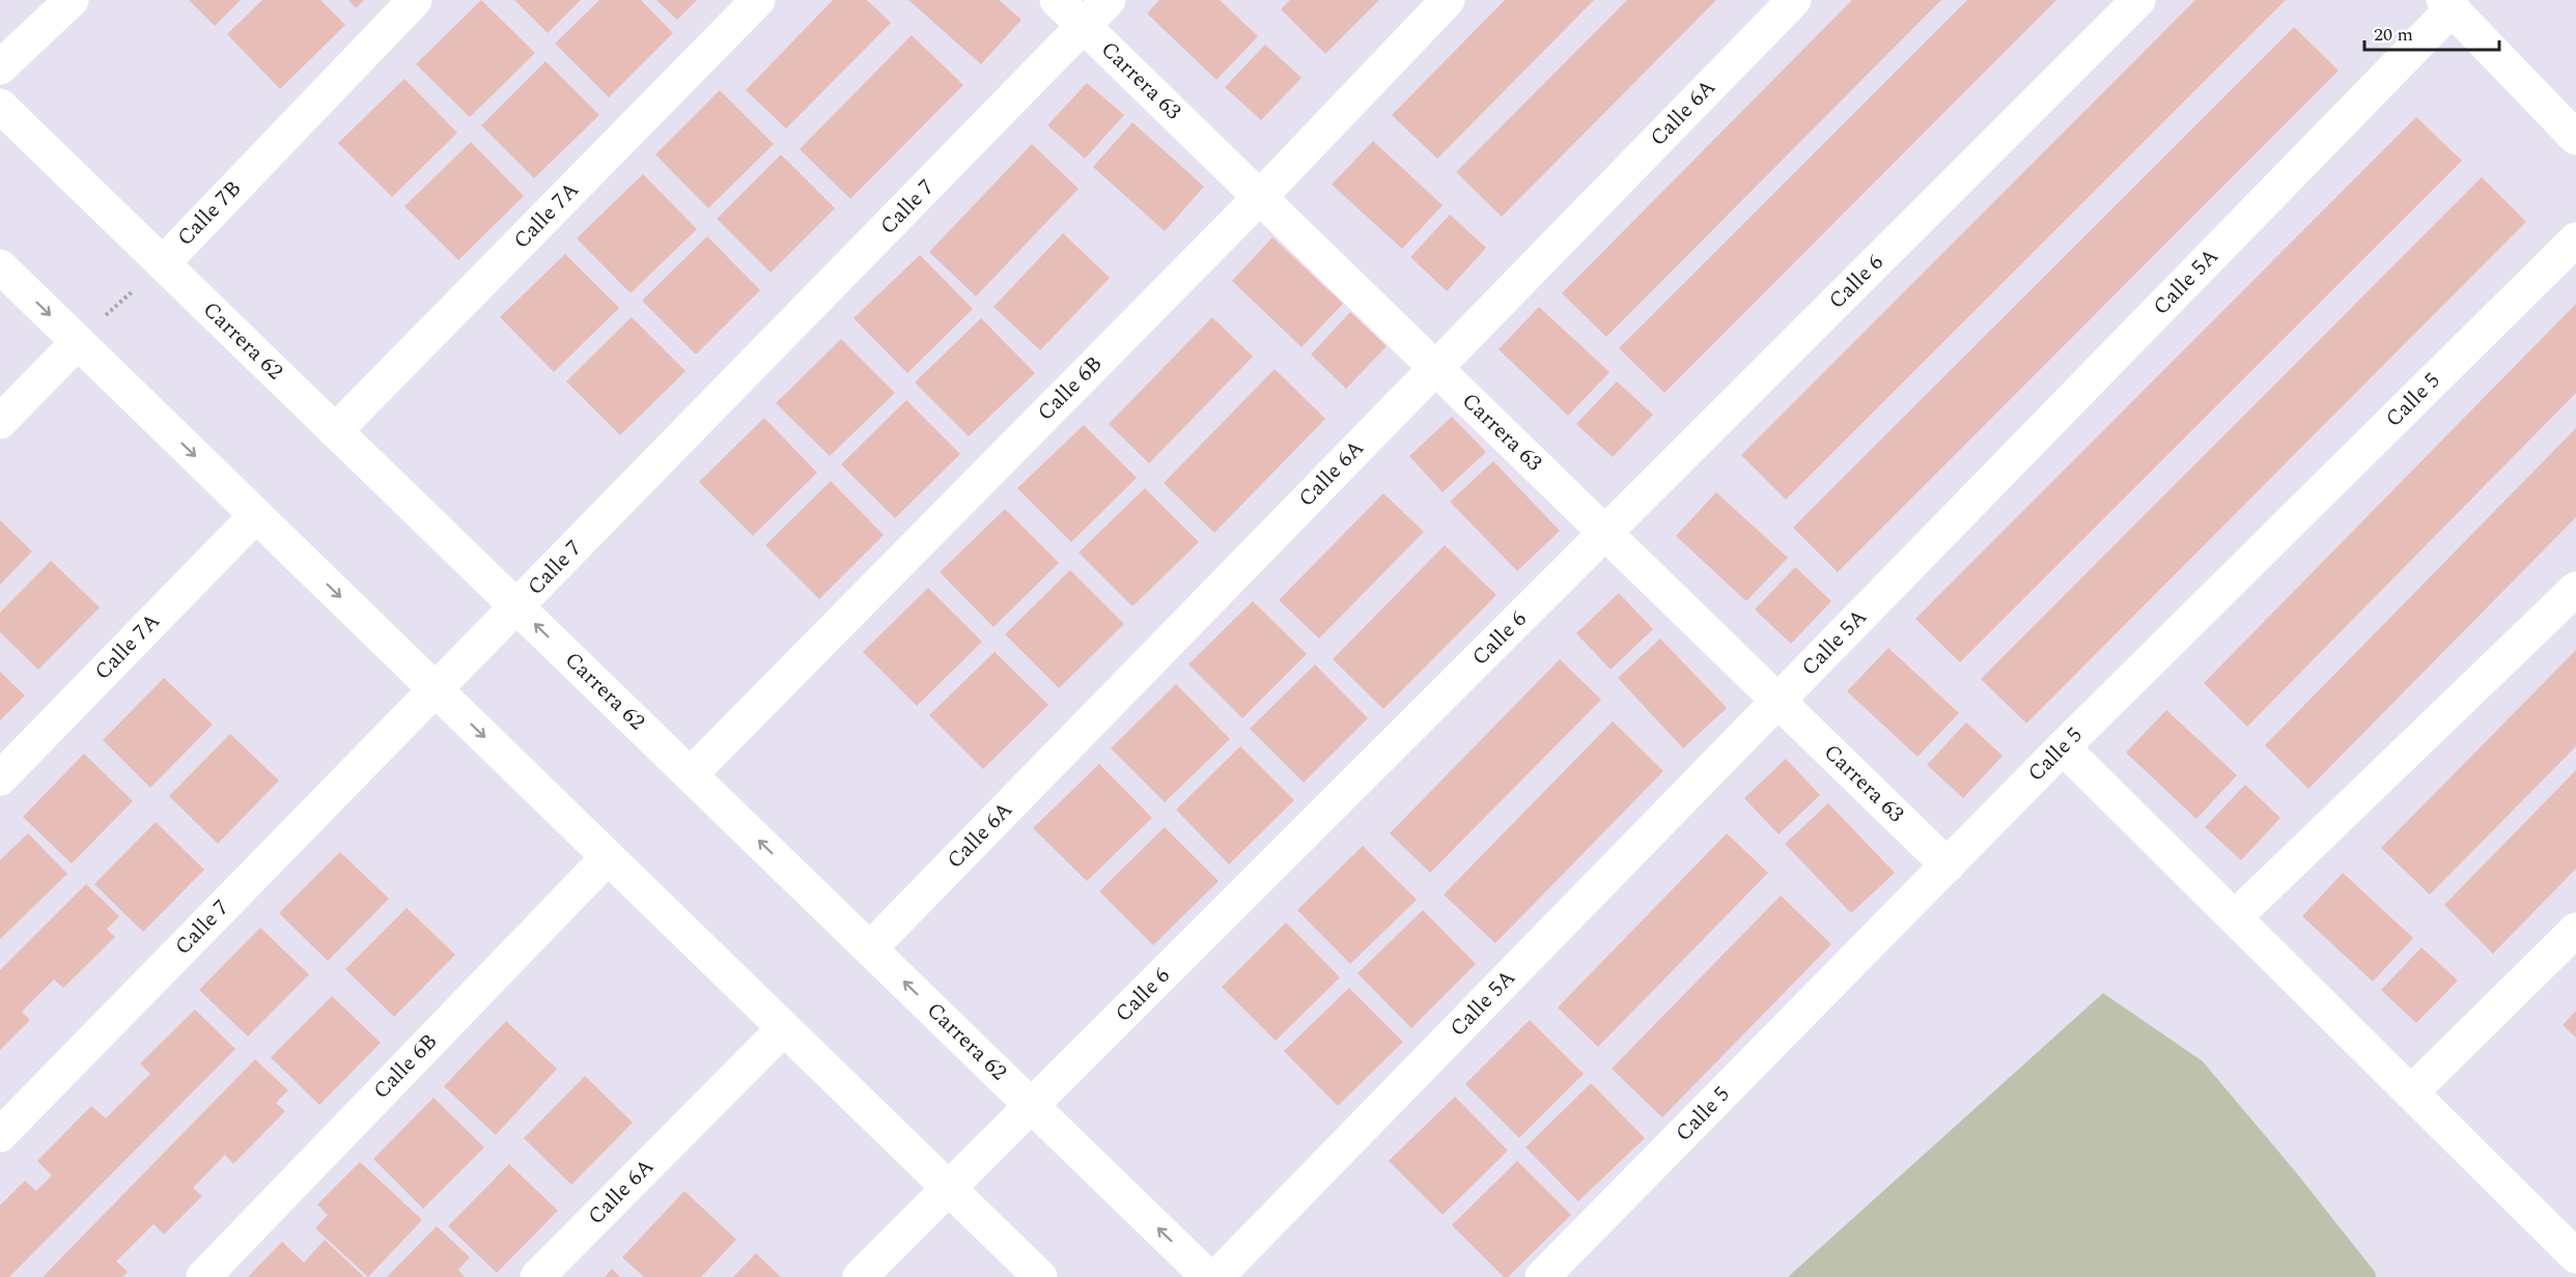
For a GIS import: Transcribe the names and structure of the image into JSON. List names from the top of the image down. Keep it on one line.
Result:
{"streets":{"street":["Carrera 63","Calle 6A","Calle 7","Calle 7B","Calle 7A","Calle 6","Calle 5A","Carrera 62","Calle 6B","Calle 5"]},"crossings":[["Carrera 63","Calle 6A"],["Carrera 63","Calle 7"],["Carrera 63","Calle 6"],["Carrera 63","Calle 5A"],["Carrera 63","Calle 6B"],["Carrera 63","Calle 5"],["Calle 6A","Carrera 62"],["Calle 7","Carrera 62"],["Calle 7B","Carrera 62"],["Calle 7A","Carrera 62"],["Calle 6","Carrera 62"],["Carrera 62","Calle 6B"]],"scale_bar":"20 m"}
